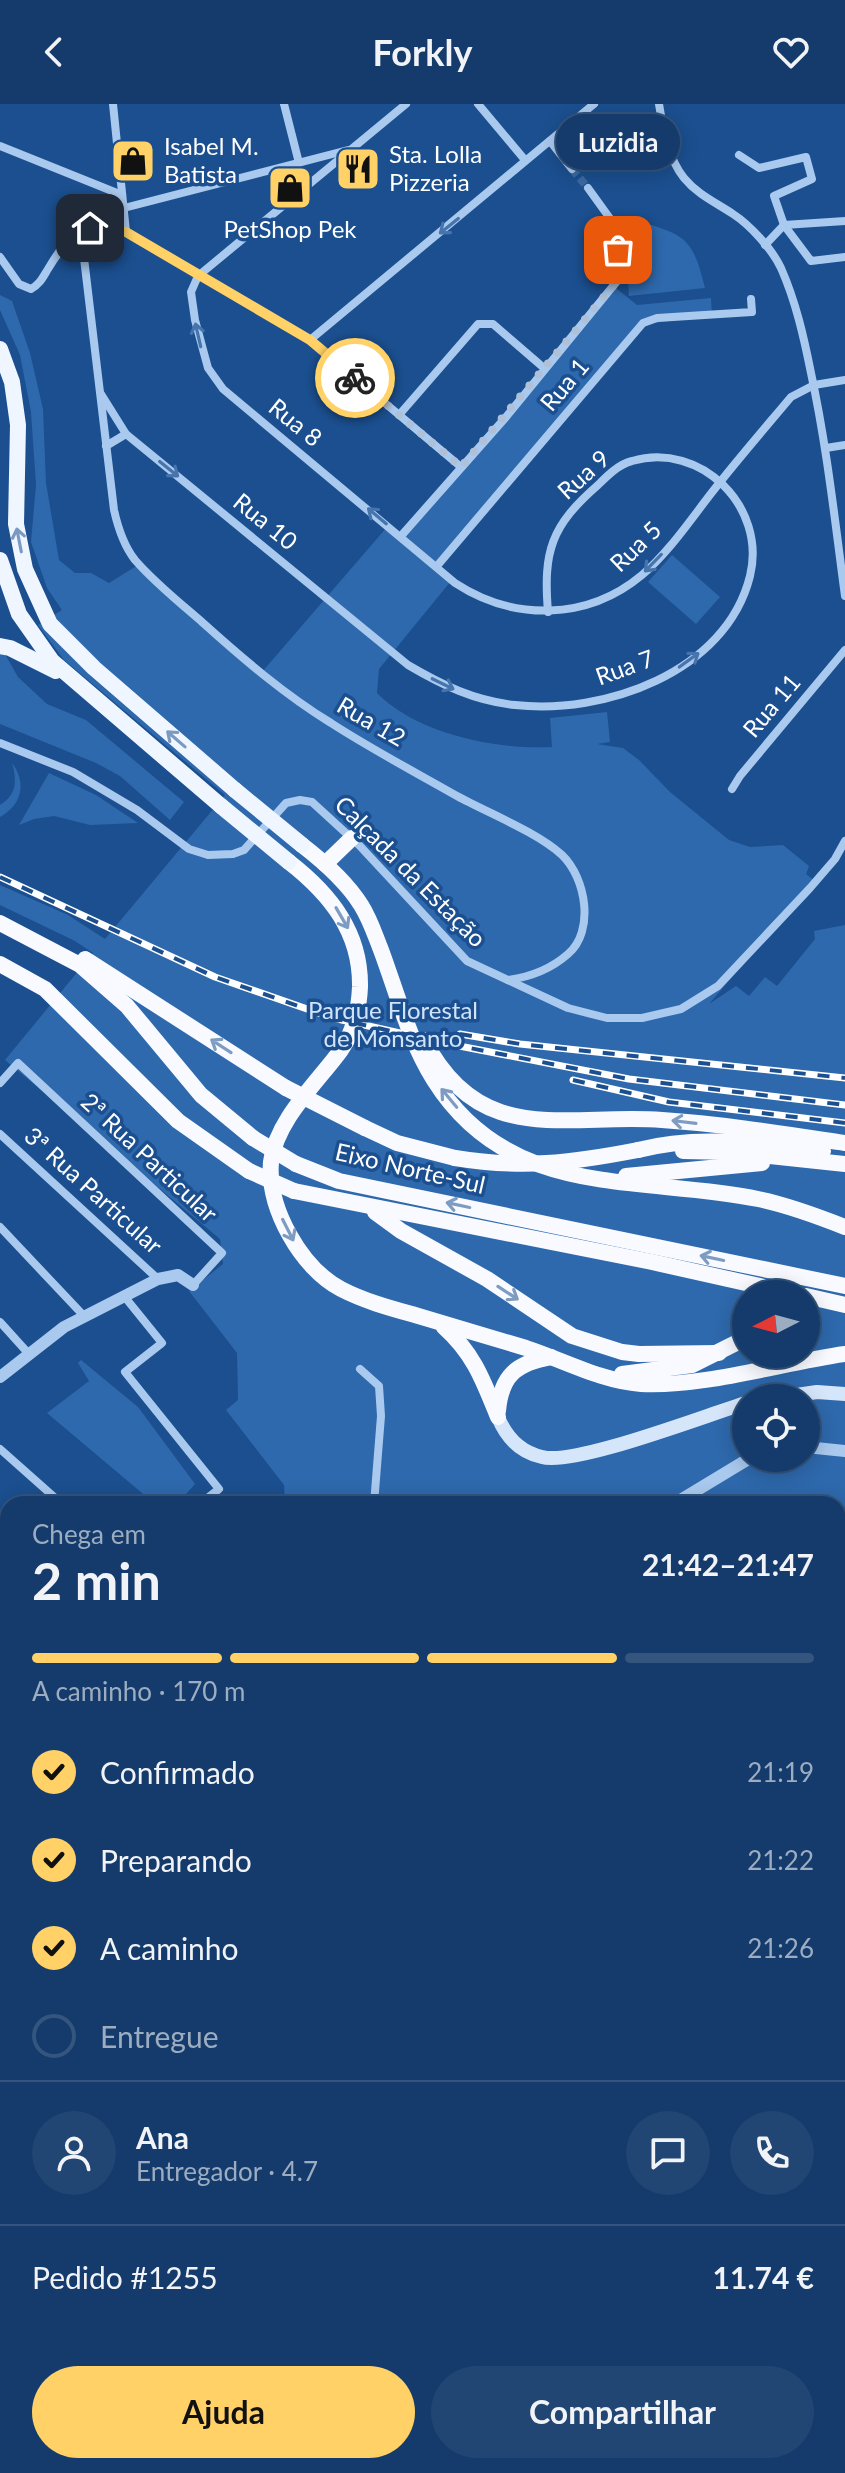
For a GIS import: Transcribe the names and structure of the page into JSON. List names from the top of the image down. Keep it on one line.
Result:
{"streets":{"highway":["Eixo Norte-Sul"],"street":["Rua 1","Rua 8","Rua 9","Rua 10","Rua 5","Rua 7","Rua 11","Rua 12","Calçada da Estação","2ª Rua Particular","3ª Rua Particular"]},"crossings":[["Rua 1","Rua 8"],["Rua 1","Rua 5"],["Rua 8","Rua 5"],["Rua 9","Rua 5"],["Rua 9","Rua 7"],["Rua 10","Rua 7"],["Rua 10","Rua 12"],["Rua 5","Rua 7"],["Rua 12","Calçada da Estação"]],"one_way":["Rua 8","Rua 10","Rua 5"],"parks":["Parque Florestal de Monsanto"],"places":{"shop":["Isabel M. Batista","PetShop Pek"],"restaurant":["Sta. Lolla Pizzeria"],"other":["Luzidia"]},"north":"left","page":{"header":"Forkly","bubble":"Luzidia","heading":["2 min","Chega em","21:42–21:47"],"panel":["Ana","Entregador · 4.7","Pedido #1255","11.74 €"],"bar":"A caminho · 170 m","list":[["Confirmado","21:19"],["Preparando","21:22"],["A caminho","21:26"],"Entregue"],"buttons":["Ajuda","Compartilhar"]}}
